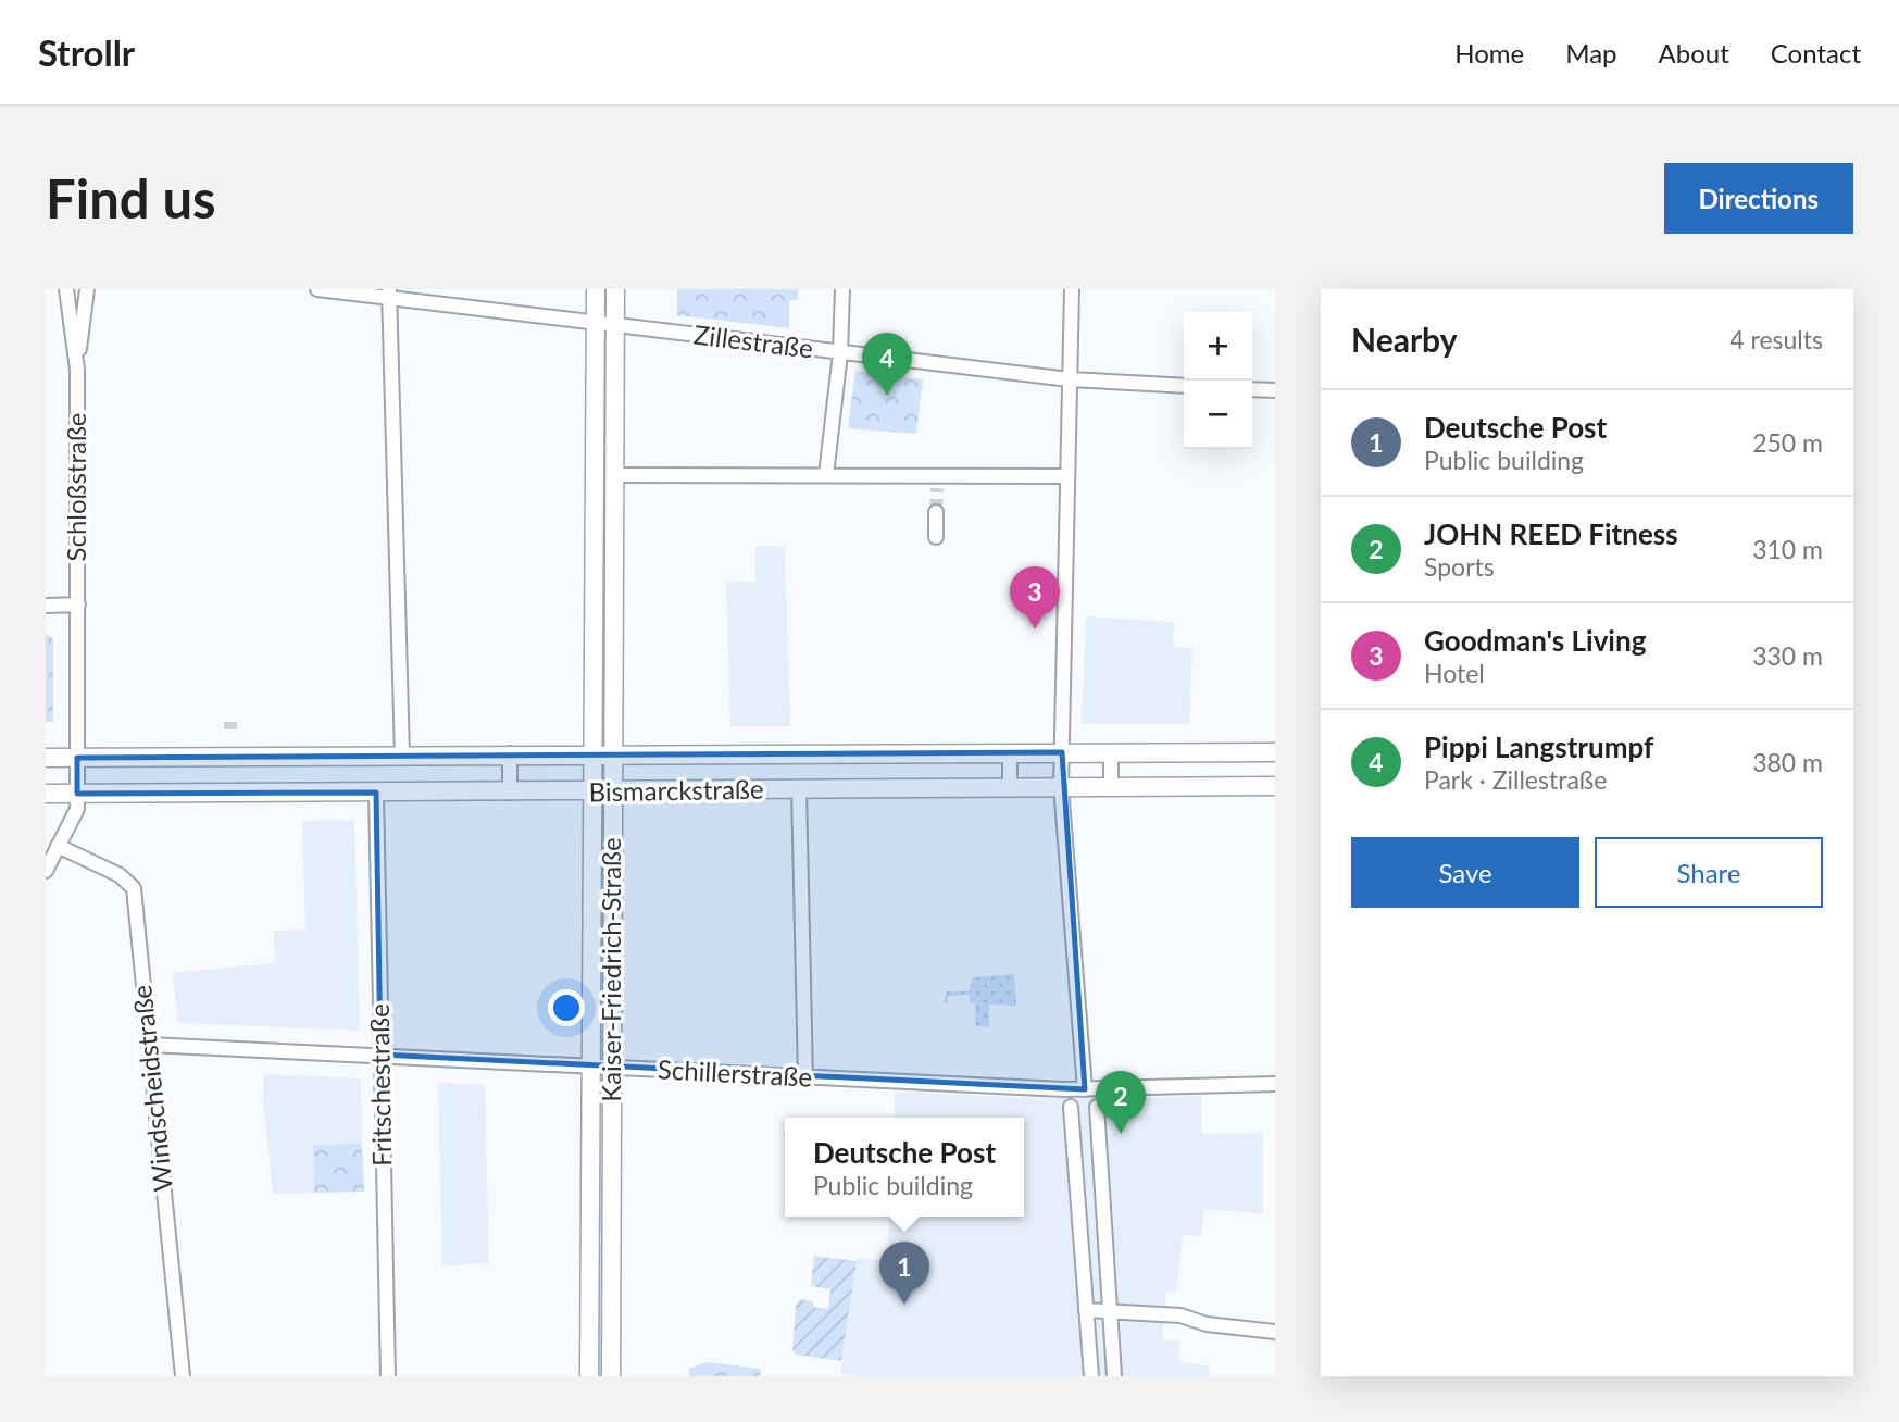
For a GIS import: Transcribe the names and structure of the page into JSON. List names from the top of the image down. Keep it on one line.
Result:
{"streets":{"main road":["Bismarckstraße","Kaiser-Friedrich-Straße"],"street":["Zillestraße","Schloßstraße","Schillerstraße","Fritschestraße","Windscheidstraße"]},"crossings":[["Zillestraße","Kaiser-Friedrich-Straße"],["Schloßstraße","Bismarckstraße"],["Schloßstraße","Windscheidstraße"],["Bismarckstraße","Kaiser-Friedrich-Straße"],["Bismarckstraße","Fritschestraße"],["Kaiser-Friedrich-Straße","Schillerstraße"],["Schillerstraße","Fritschestraße"],["Schillerstraße","Windscheidstraße"]],"page":{"header":"Strollr","nav":["Home","Map","About","Contact"],"buttons":["Directions",["Save","Share"]],"title":"Find us","heading":["Nearby","4 results"],"map_buttons":["+","−"],"pins":["4","3","2","1"],"list":[{"mark":"1","name":"Deutsche Post","note":"Public building","value":"250 m"},{"mark":"2","name":"JOHN REED Fitness","note":"Sports","value":"310 m"},{"mark":"3","name":"Goodman's Living","note":"Hotel","value":"330 m"},{"mark":"4","name":"Pippi Langstrumpf","note":"Park · Zillestraße","value":"380 m"}],"popup":["Deutsche Post","Public building"]}}
